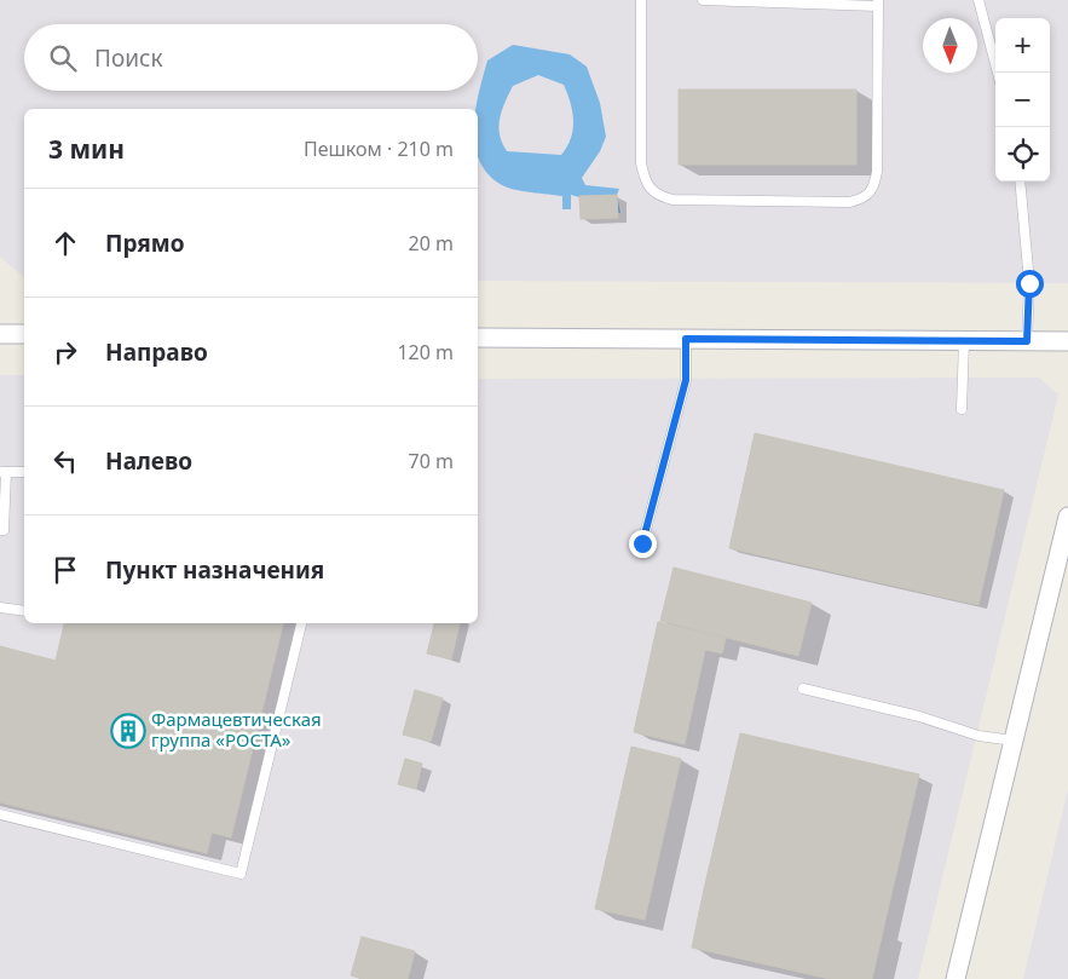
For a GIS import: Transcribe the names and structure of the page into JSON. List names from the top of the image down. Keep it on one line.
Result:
{"places":{"building":["Фармацевтическая группа «РОСТА»"]},"north":"bottom","page":{"map_buttons":["+","−"],"search":"Поиск","heading":["3 мин","Пешком · 210 m"],"list":[["Прямо","20 m"],["Направо","120 m"],["Налево","70 m"],"Пункт назначения"]}}
